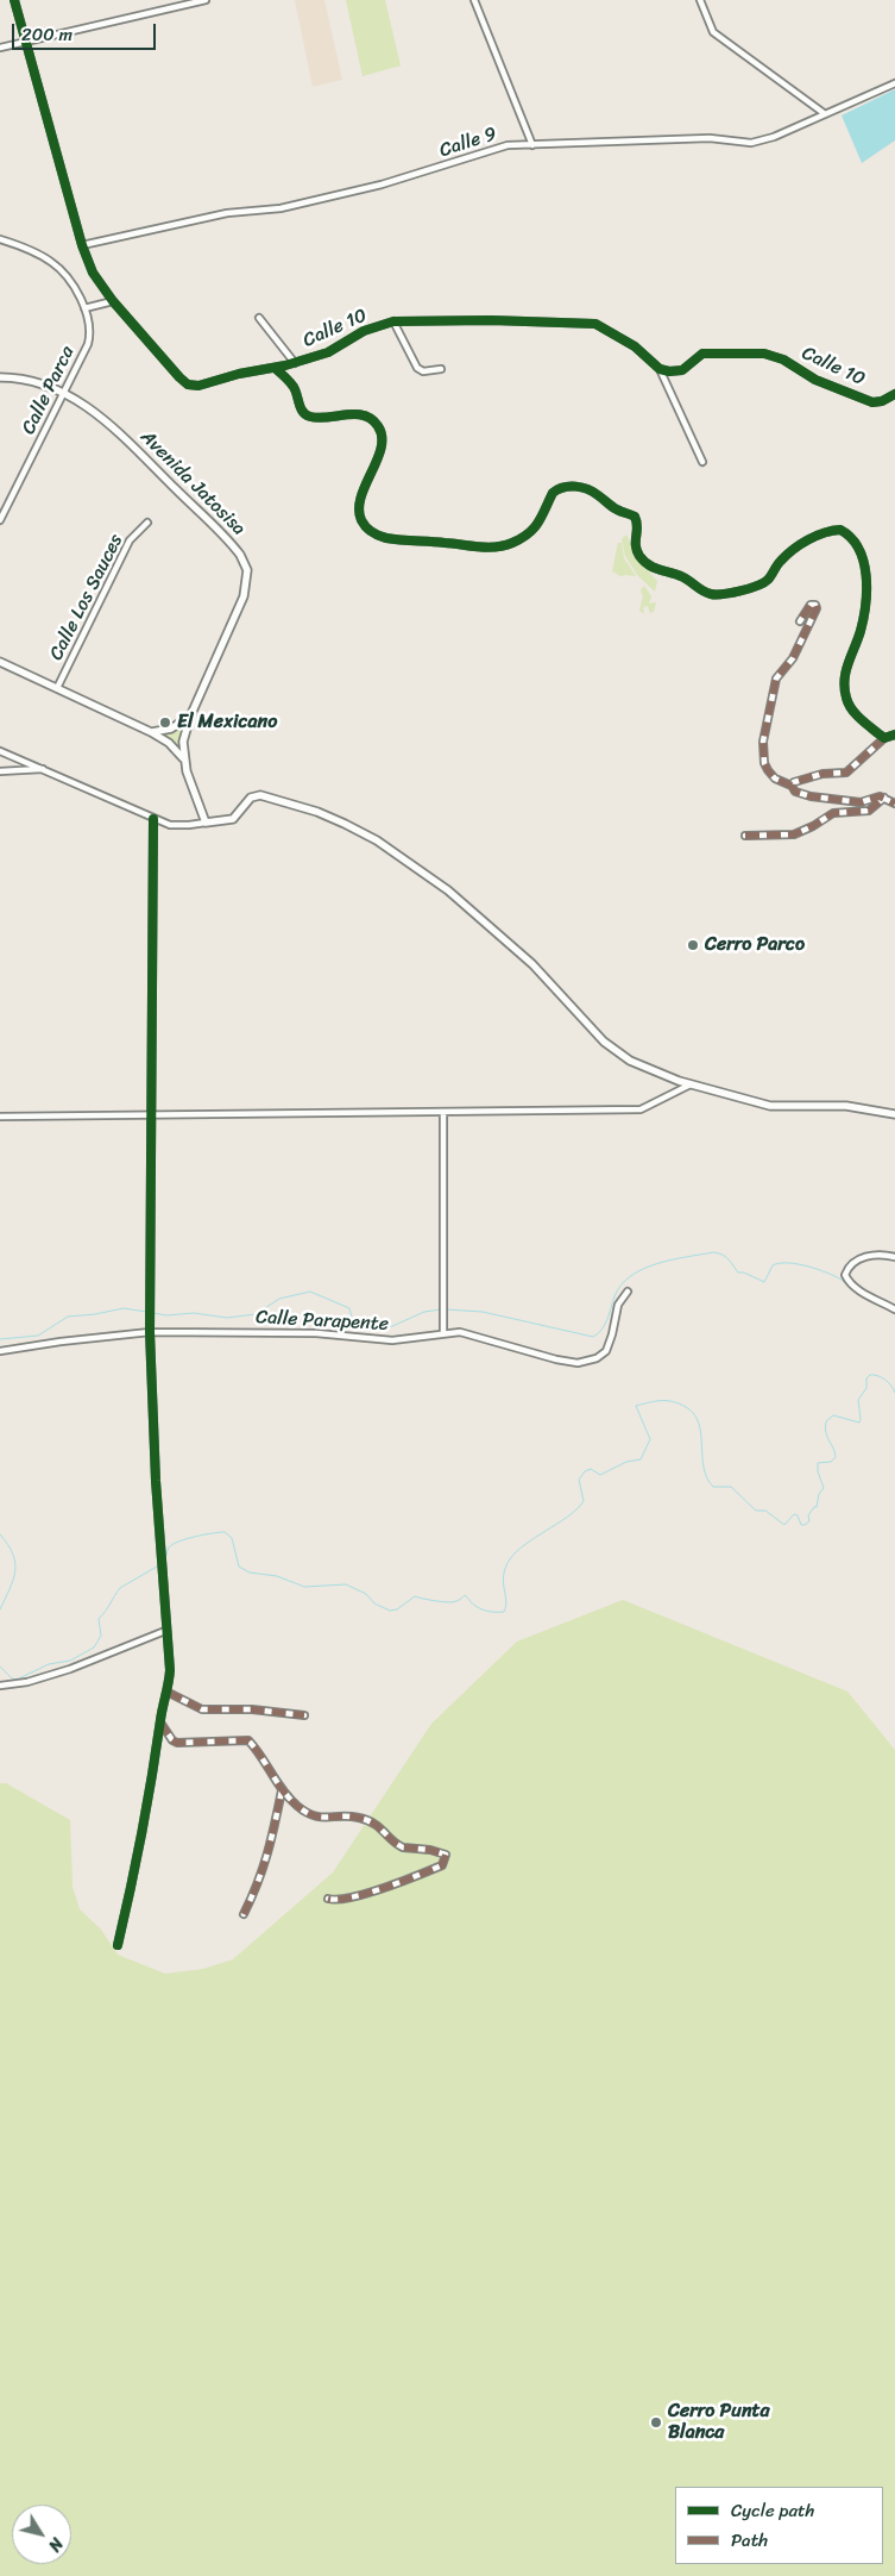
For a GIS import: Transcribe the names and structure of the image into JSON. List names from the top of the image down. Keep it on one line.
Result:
{"streets":{"street":["Calle 9","Calle 10","Calle Parca","Avenida Jatosisa","Calle Los Sauces","Calle Parapente"]},"crossings":[["Calle 9","Calle 10"],["Calle Parca","Avenida Jatosisa"]],"places":["El Mexicano","Cerro Parco","Cerro Punta Blanca"],"legend":["Cycle path","Path"],"scale_bar":"200 m","north":"bottom right"}
